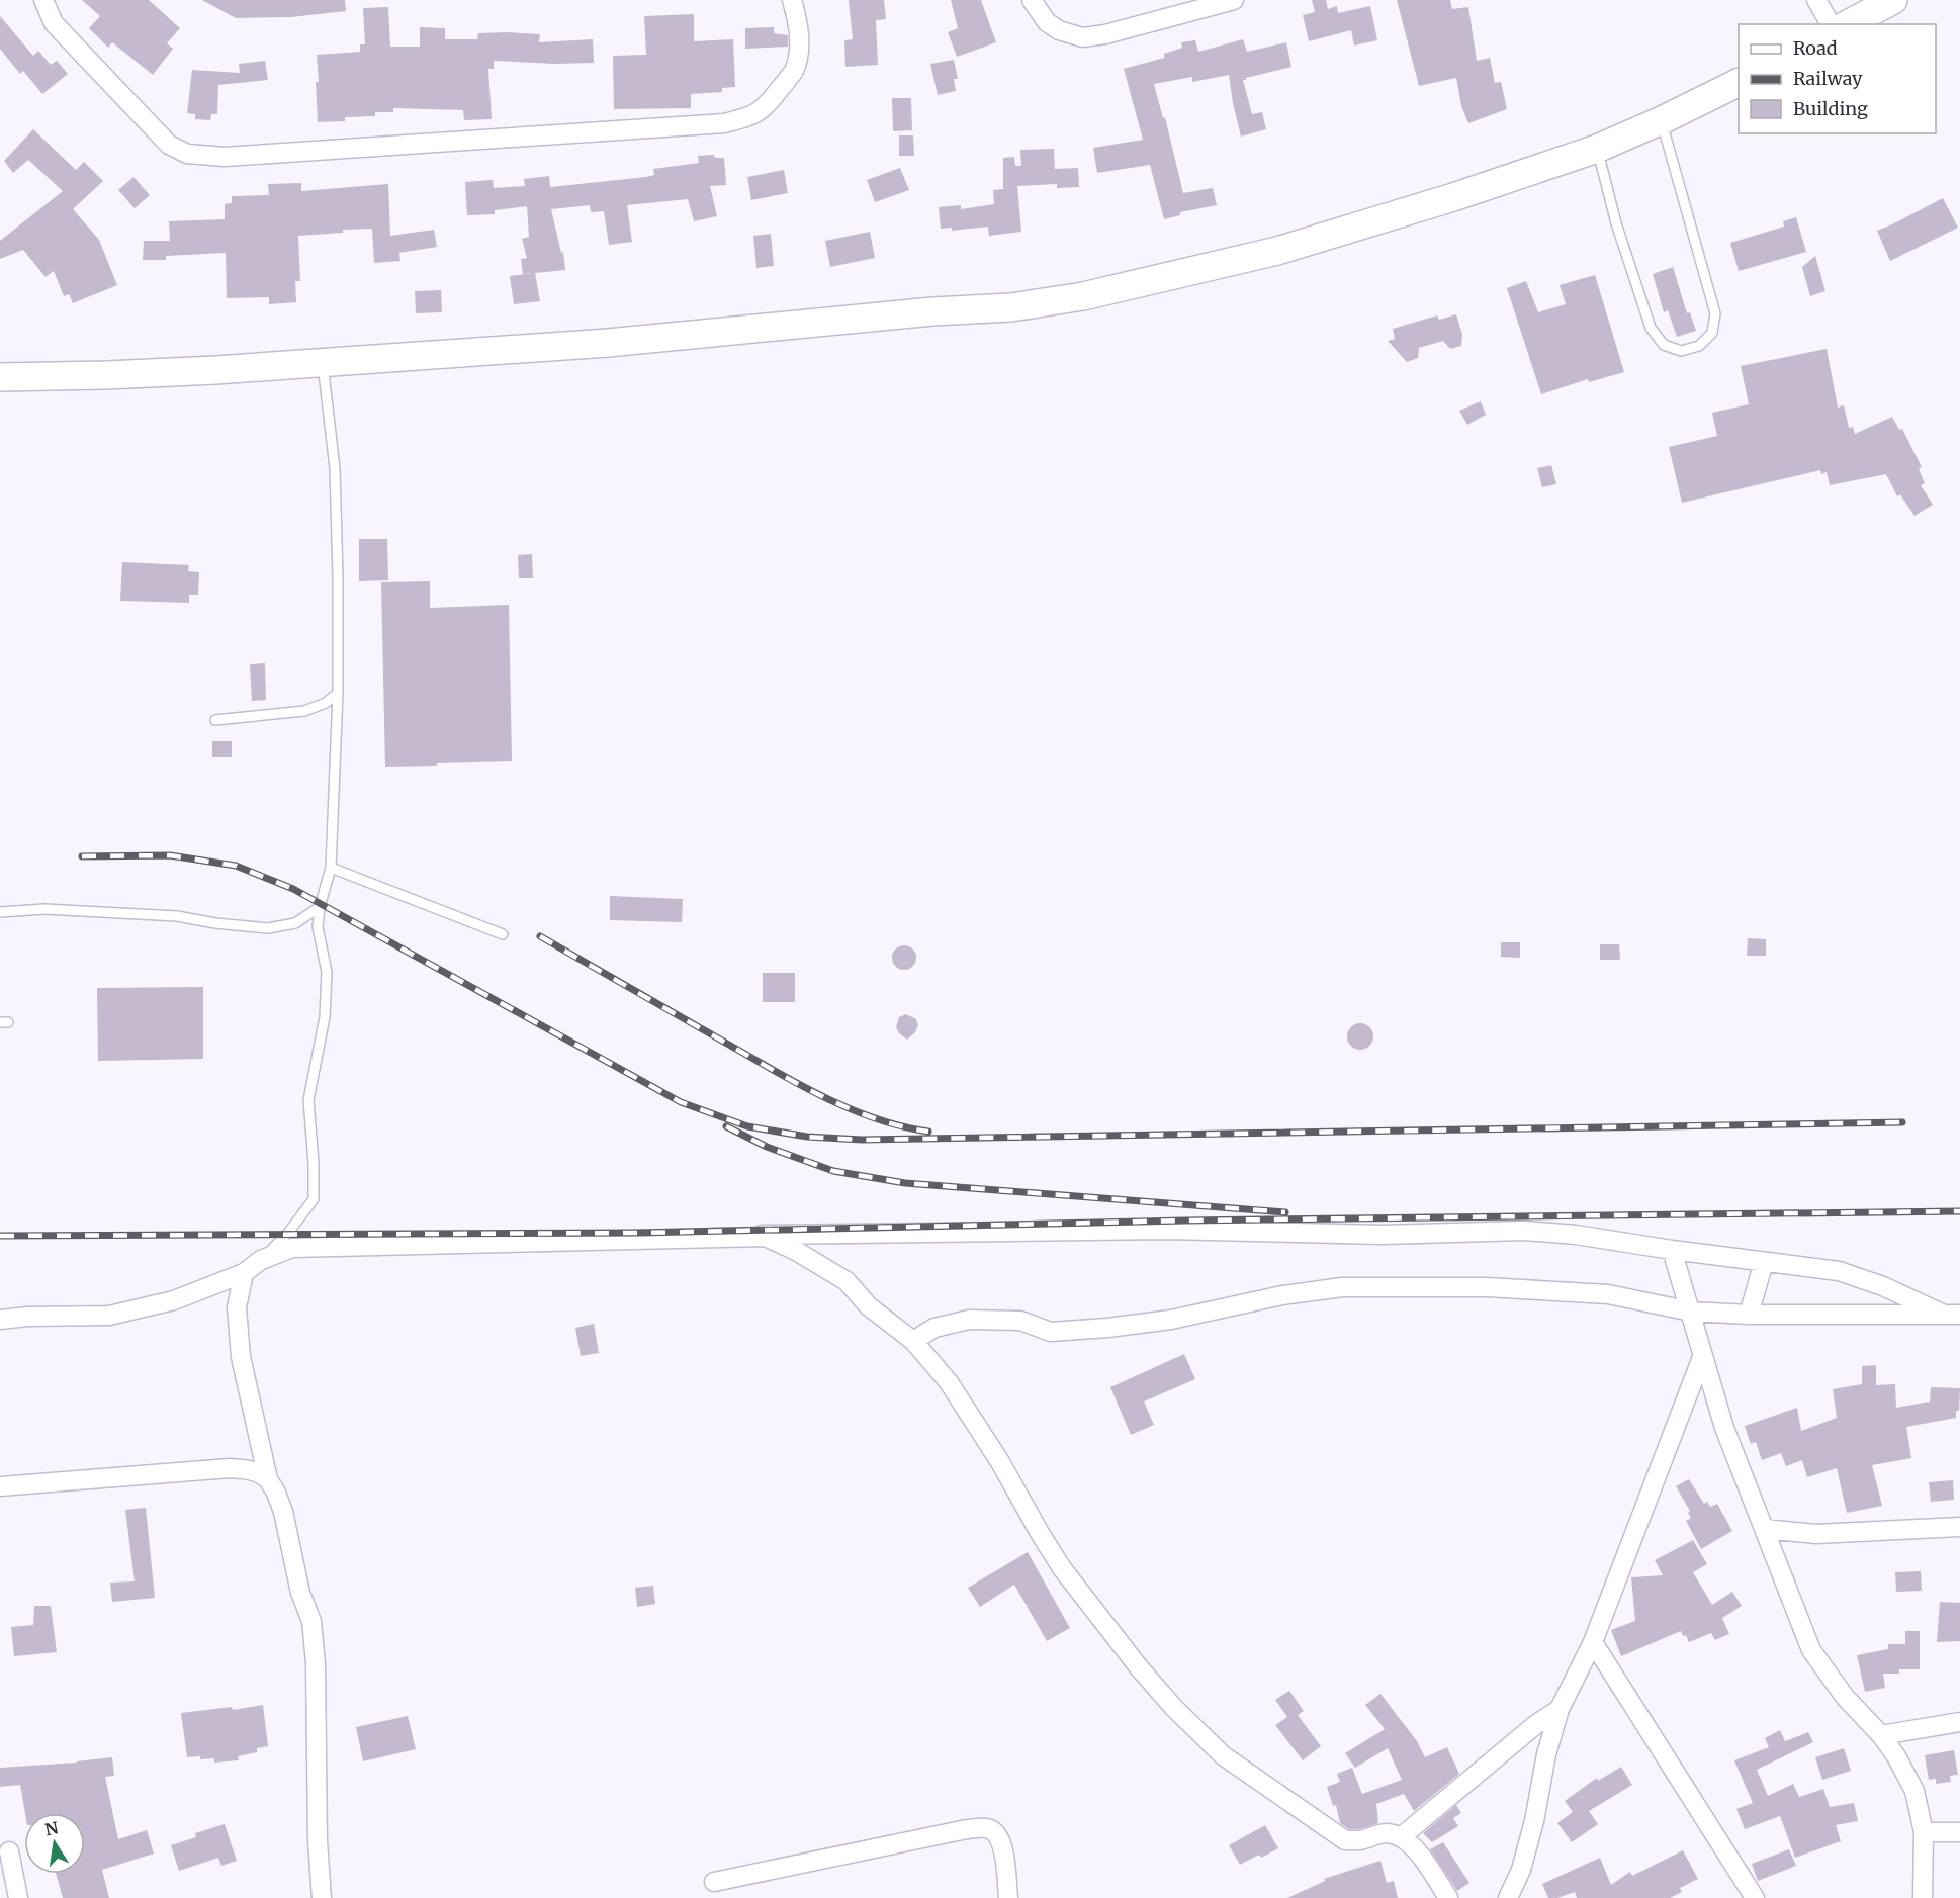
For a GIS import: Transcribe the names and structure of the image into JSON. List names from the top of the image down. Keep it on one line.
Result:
{"legend":["Road","Railway","Building"],"north":"top"}
